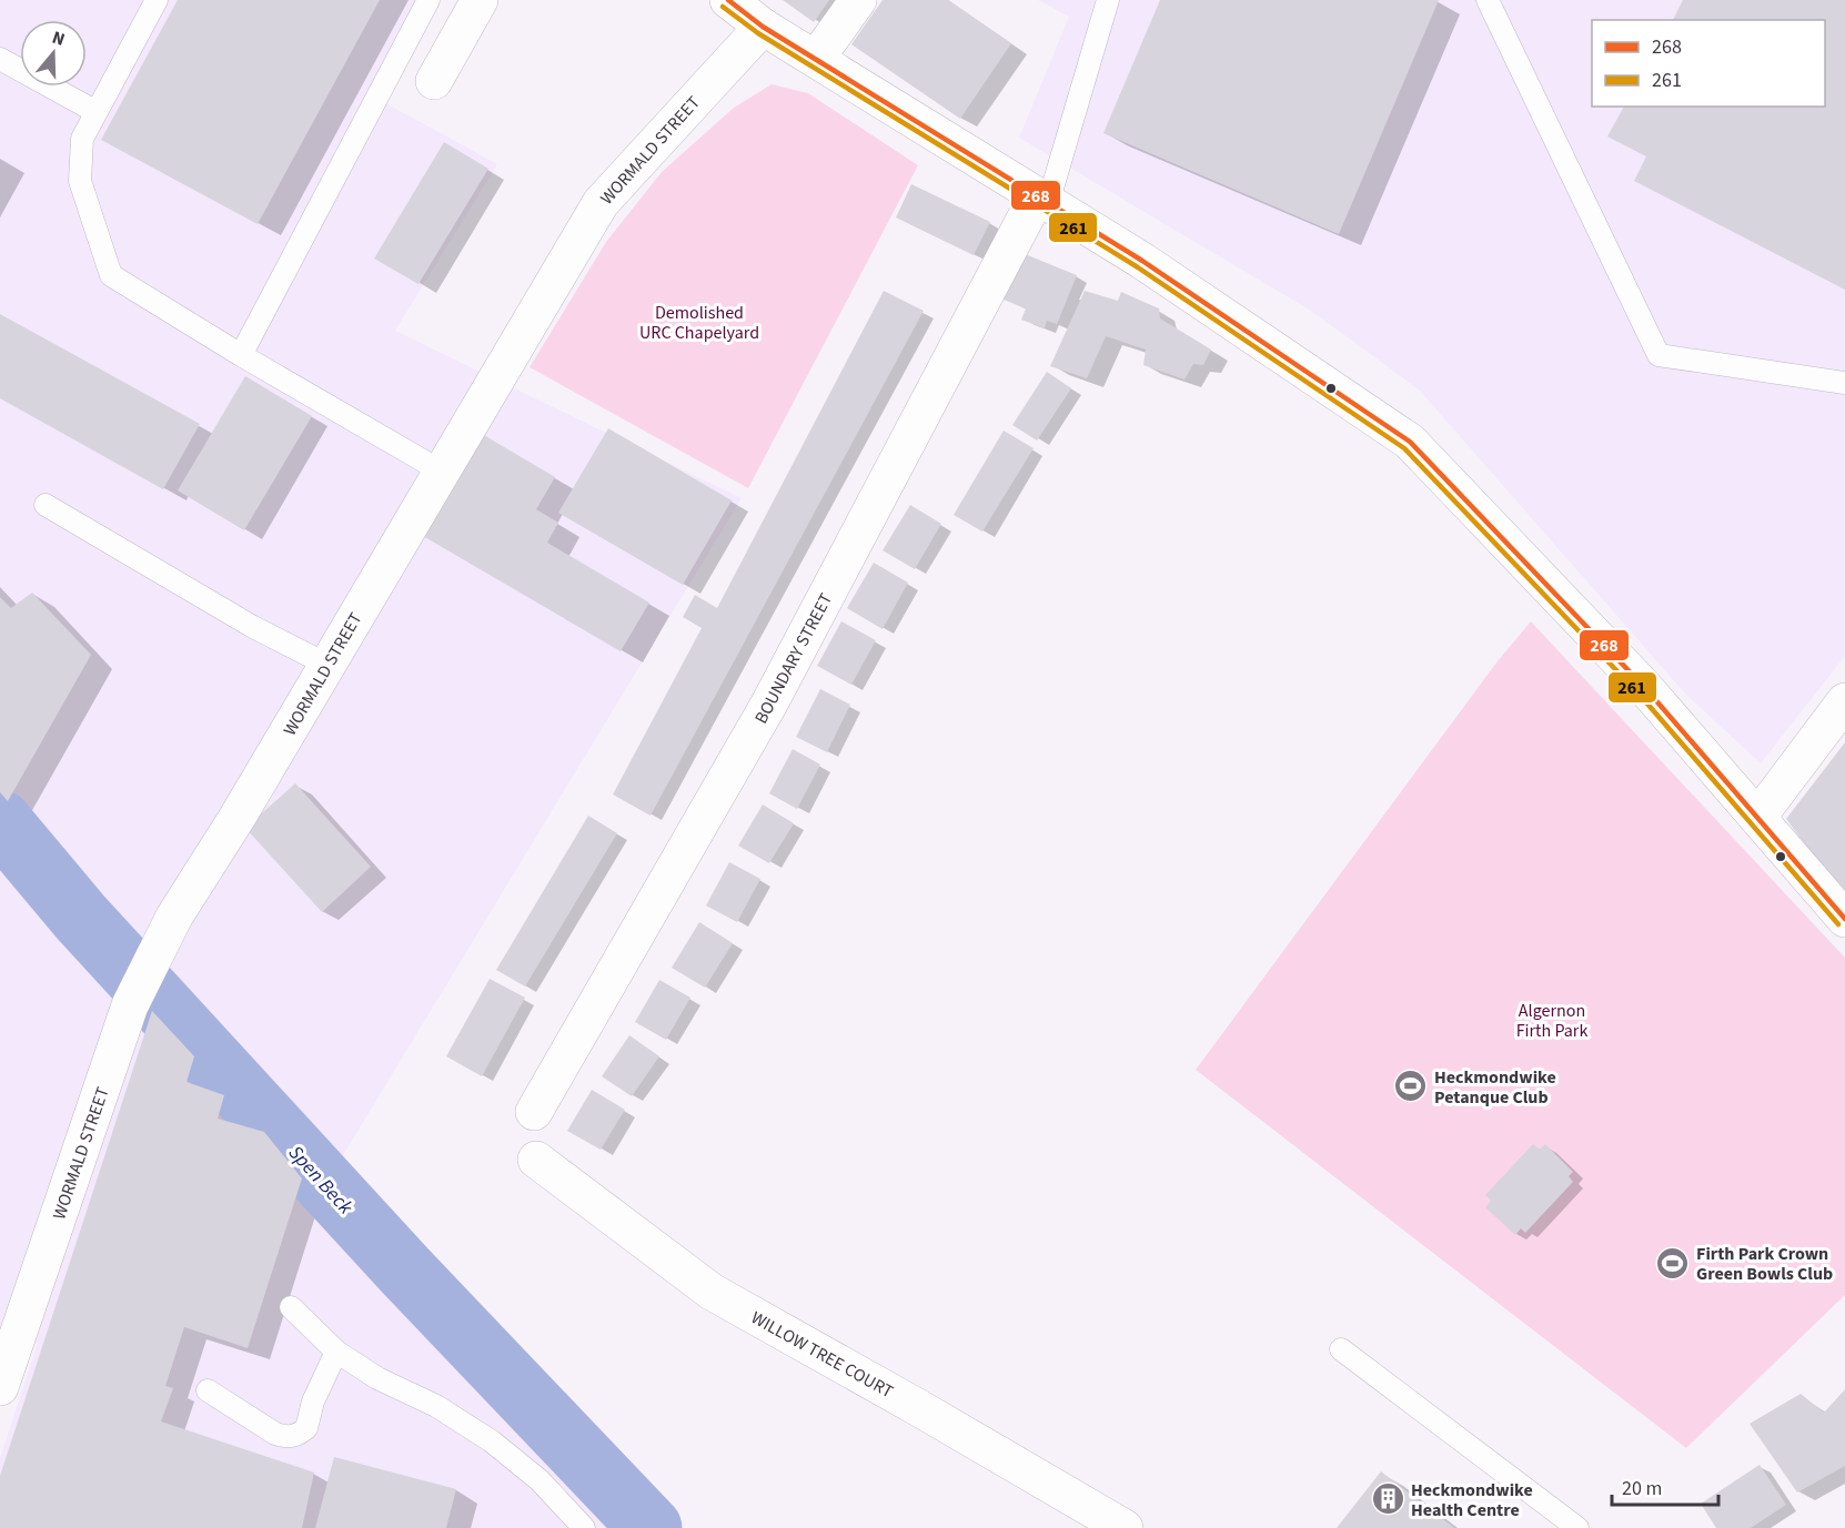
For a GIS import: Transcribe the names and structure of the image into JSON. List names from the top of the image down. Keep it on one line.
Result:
{"streets":{"street":["WORMALD STREET","BOUNDARY STREET","WILLOW TREE COURT"]},"water":["Spen Beck"],"parks":["Demolished URC Chapelyard","Algernon Firth Park"],"places":{"sports":["Heckmondwike Petanque Club","Firth Park Crown Green Bowls Club"],"building":["Heckmondwike Health Centre"]},"lines":["transit line 268","transit line 261"],"legend":["268","261"],"scale_bar":"20 m","north":"top"}
